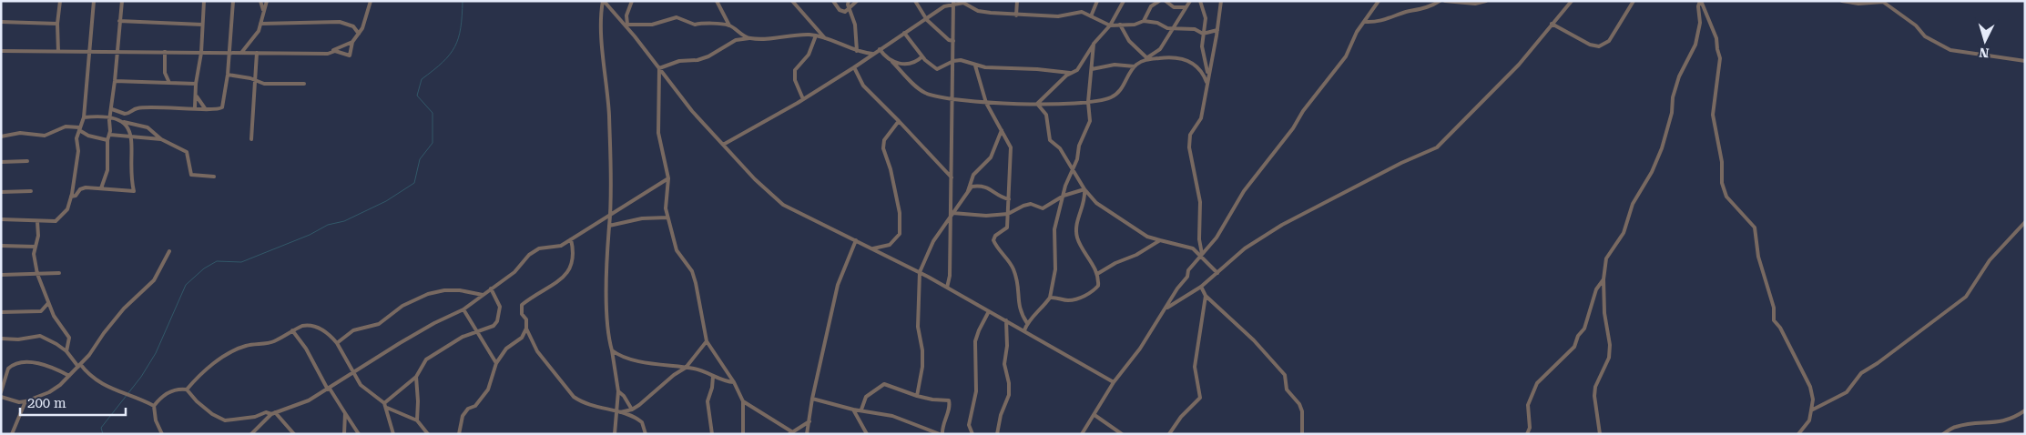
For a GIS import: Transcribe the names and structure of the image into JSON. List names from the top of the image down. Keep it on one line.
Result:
{"scale_bar":"200 m","north":"bottom"}
